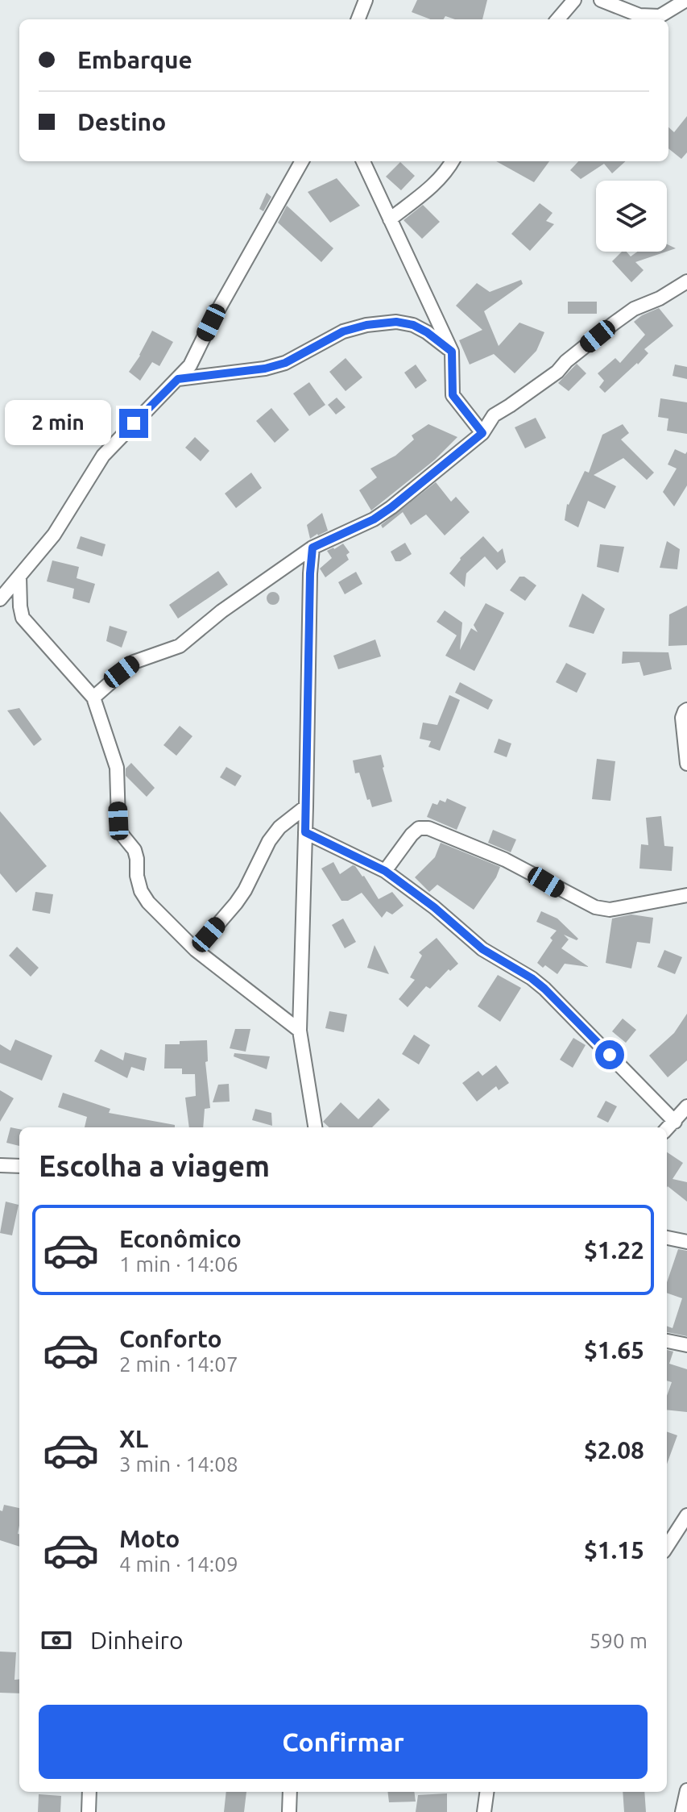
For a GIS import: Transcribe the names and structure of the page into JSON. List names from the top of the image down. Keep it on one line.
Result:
{"page":{"banner":["Embarque","Destino"],"bubble":"2 min","heading":"Escolha a viagem","list":[{"name":"Econômico","note":"1 min · 14:06","value":"$1.22"},{"name":"Conforto","note":"2 min · 14:07","value":"$1.65"},{"name":"XL","note":"3 min · 14:08","value":"$2.08"},{"name":"Moto","note":"4 min · 14:09","value":"$1.15"}],"pay":["Dinheiro","590 m"],"buttons":"Confirmar"}}
